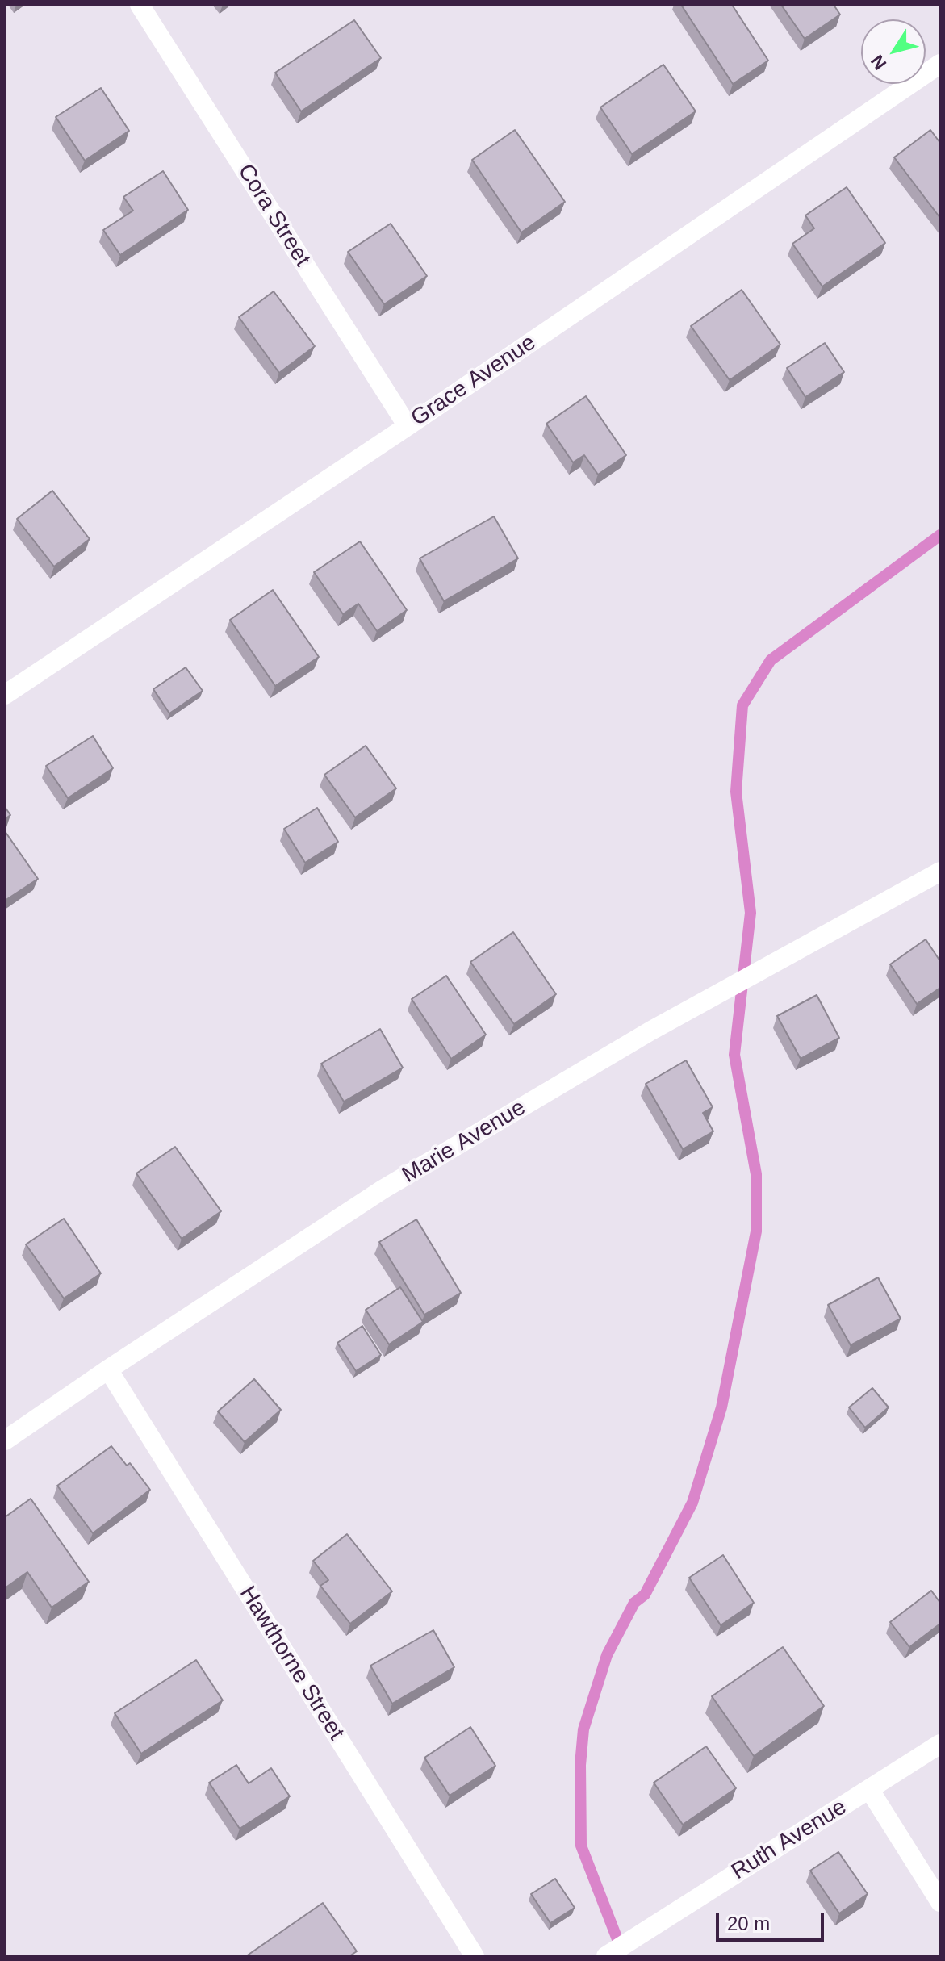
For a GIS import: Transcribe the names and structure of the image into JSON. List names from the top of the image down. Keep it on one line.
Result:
{"streets":{"street":["Cora Street","Grace Avenue","Marie Avenue","Hawthorne Street","Ruth Avenue"]},"crossings":[["Cora Street","Grace Avenue"],["Marie Avenue","Hawthorne Street"]],"scale_bar":"20 m","north":"bottom left"}
